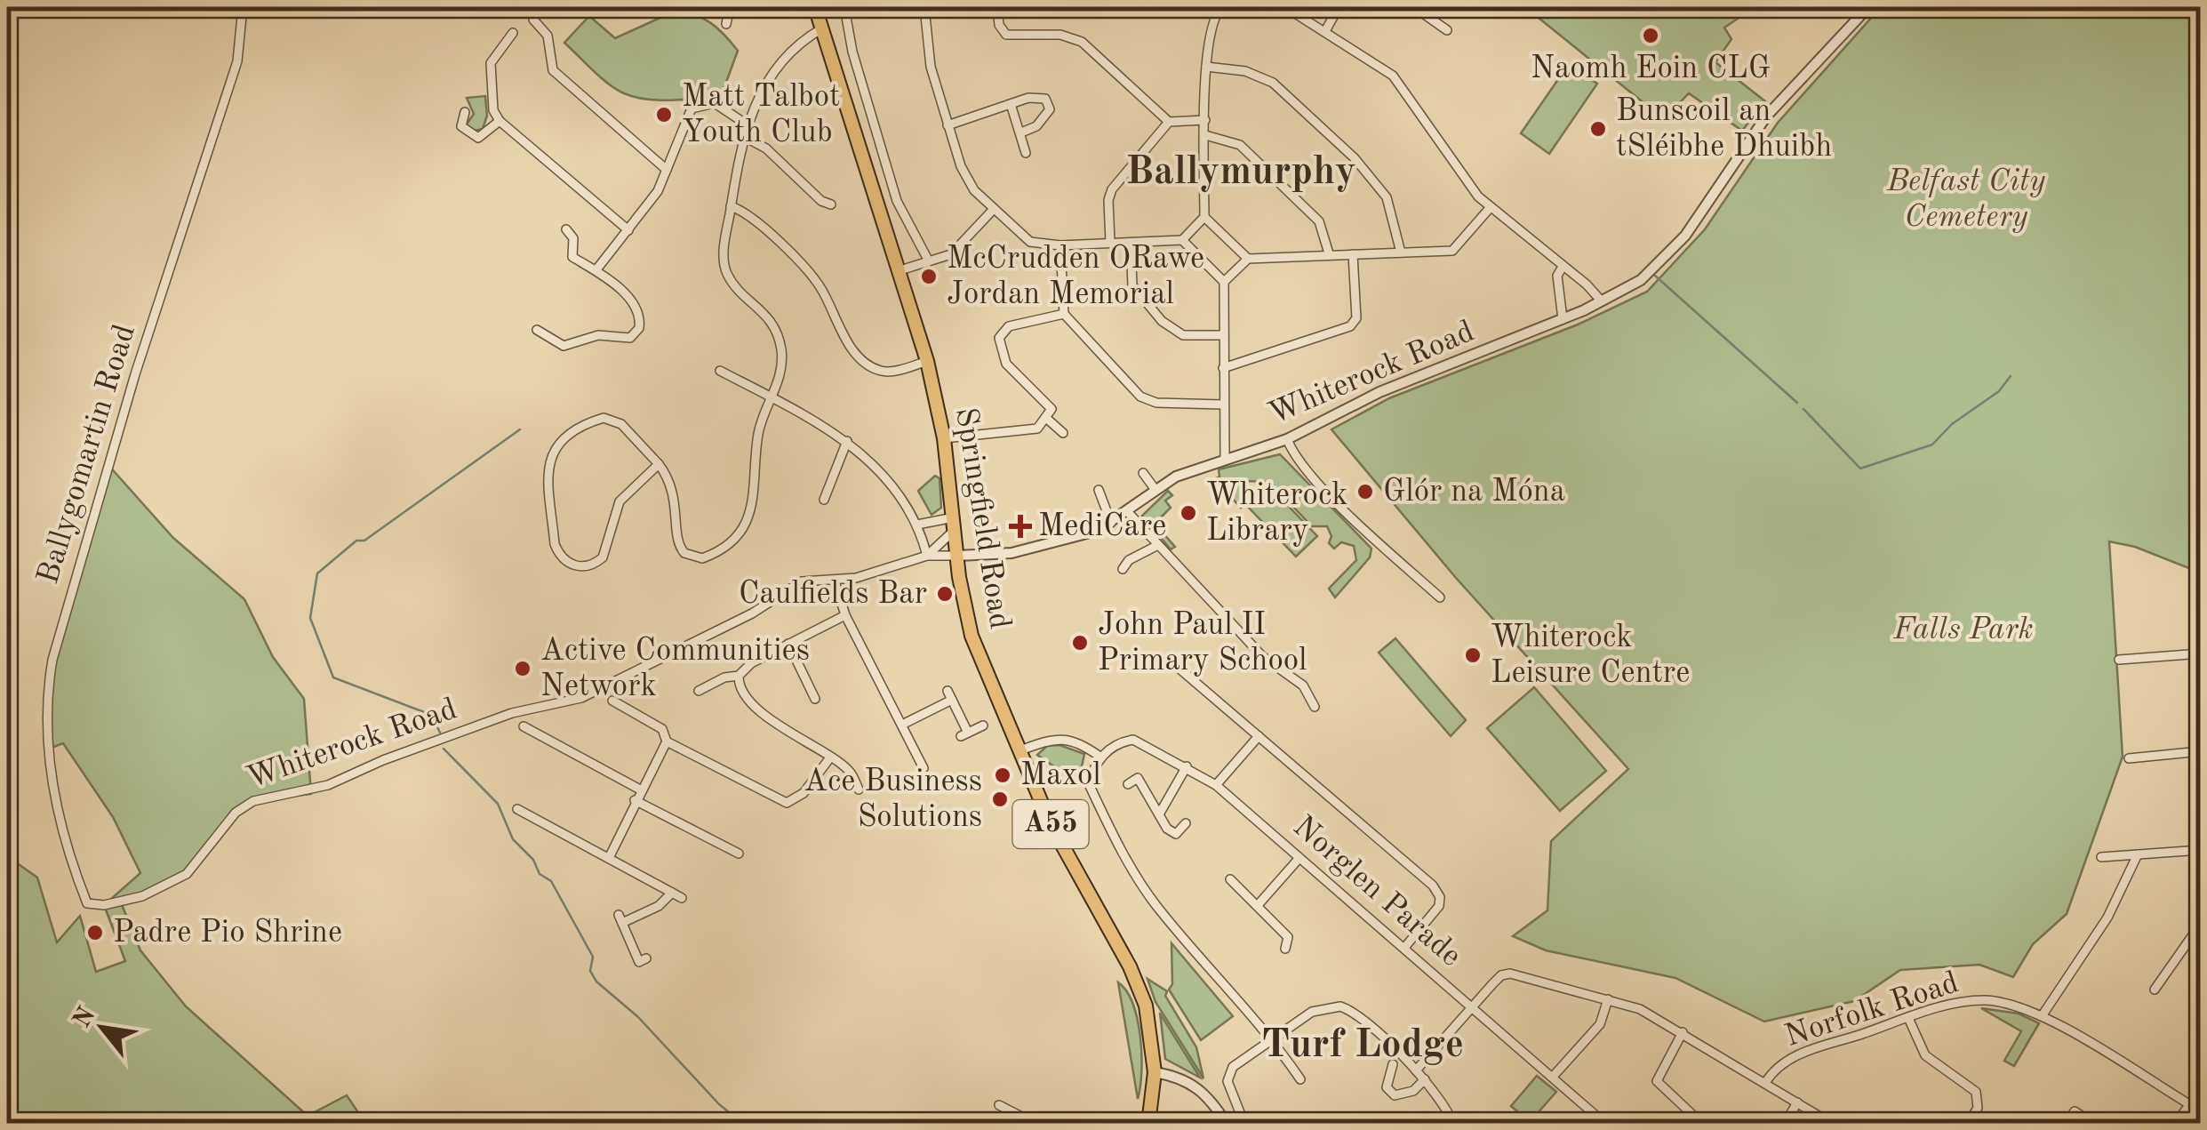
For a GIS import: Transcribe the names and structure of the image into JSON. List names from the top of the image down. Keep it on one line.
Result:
{"streets":{"highway":["Springfield Road","A55"],"street":["Whiterock Road","Ballygomartin Road","Norglen Parade","Norfolk Road"]},"crossings":[["Whiterock Road","Ballygomartin Road"],["Whiterock Road","Springfield Road"]],"districts":["Ballymurphy","Turf Lodge"],"parks":["Belfast City Cemetery","Falls Park"],"places":{"other":["Naomh Eoin CLG","Matt Talbot Youth Club","Bunscoil an tSléibhe Dhuibh","McCrudden ORawe Jordan Memorial","Glór na Móna","Whiterock Library","Caulfields Bar","John Paul II Primary School","Whiterock Leisure Centre","Active Communities Network","Maxol","Ace Business Solutions","Padre Pio Shrine"],"health":["MediCare"]},"north":"top left"}
